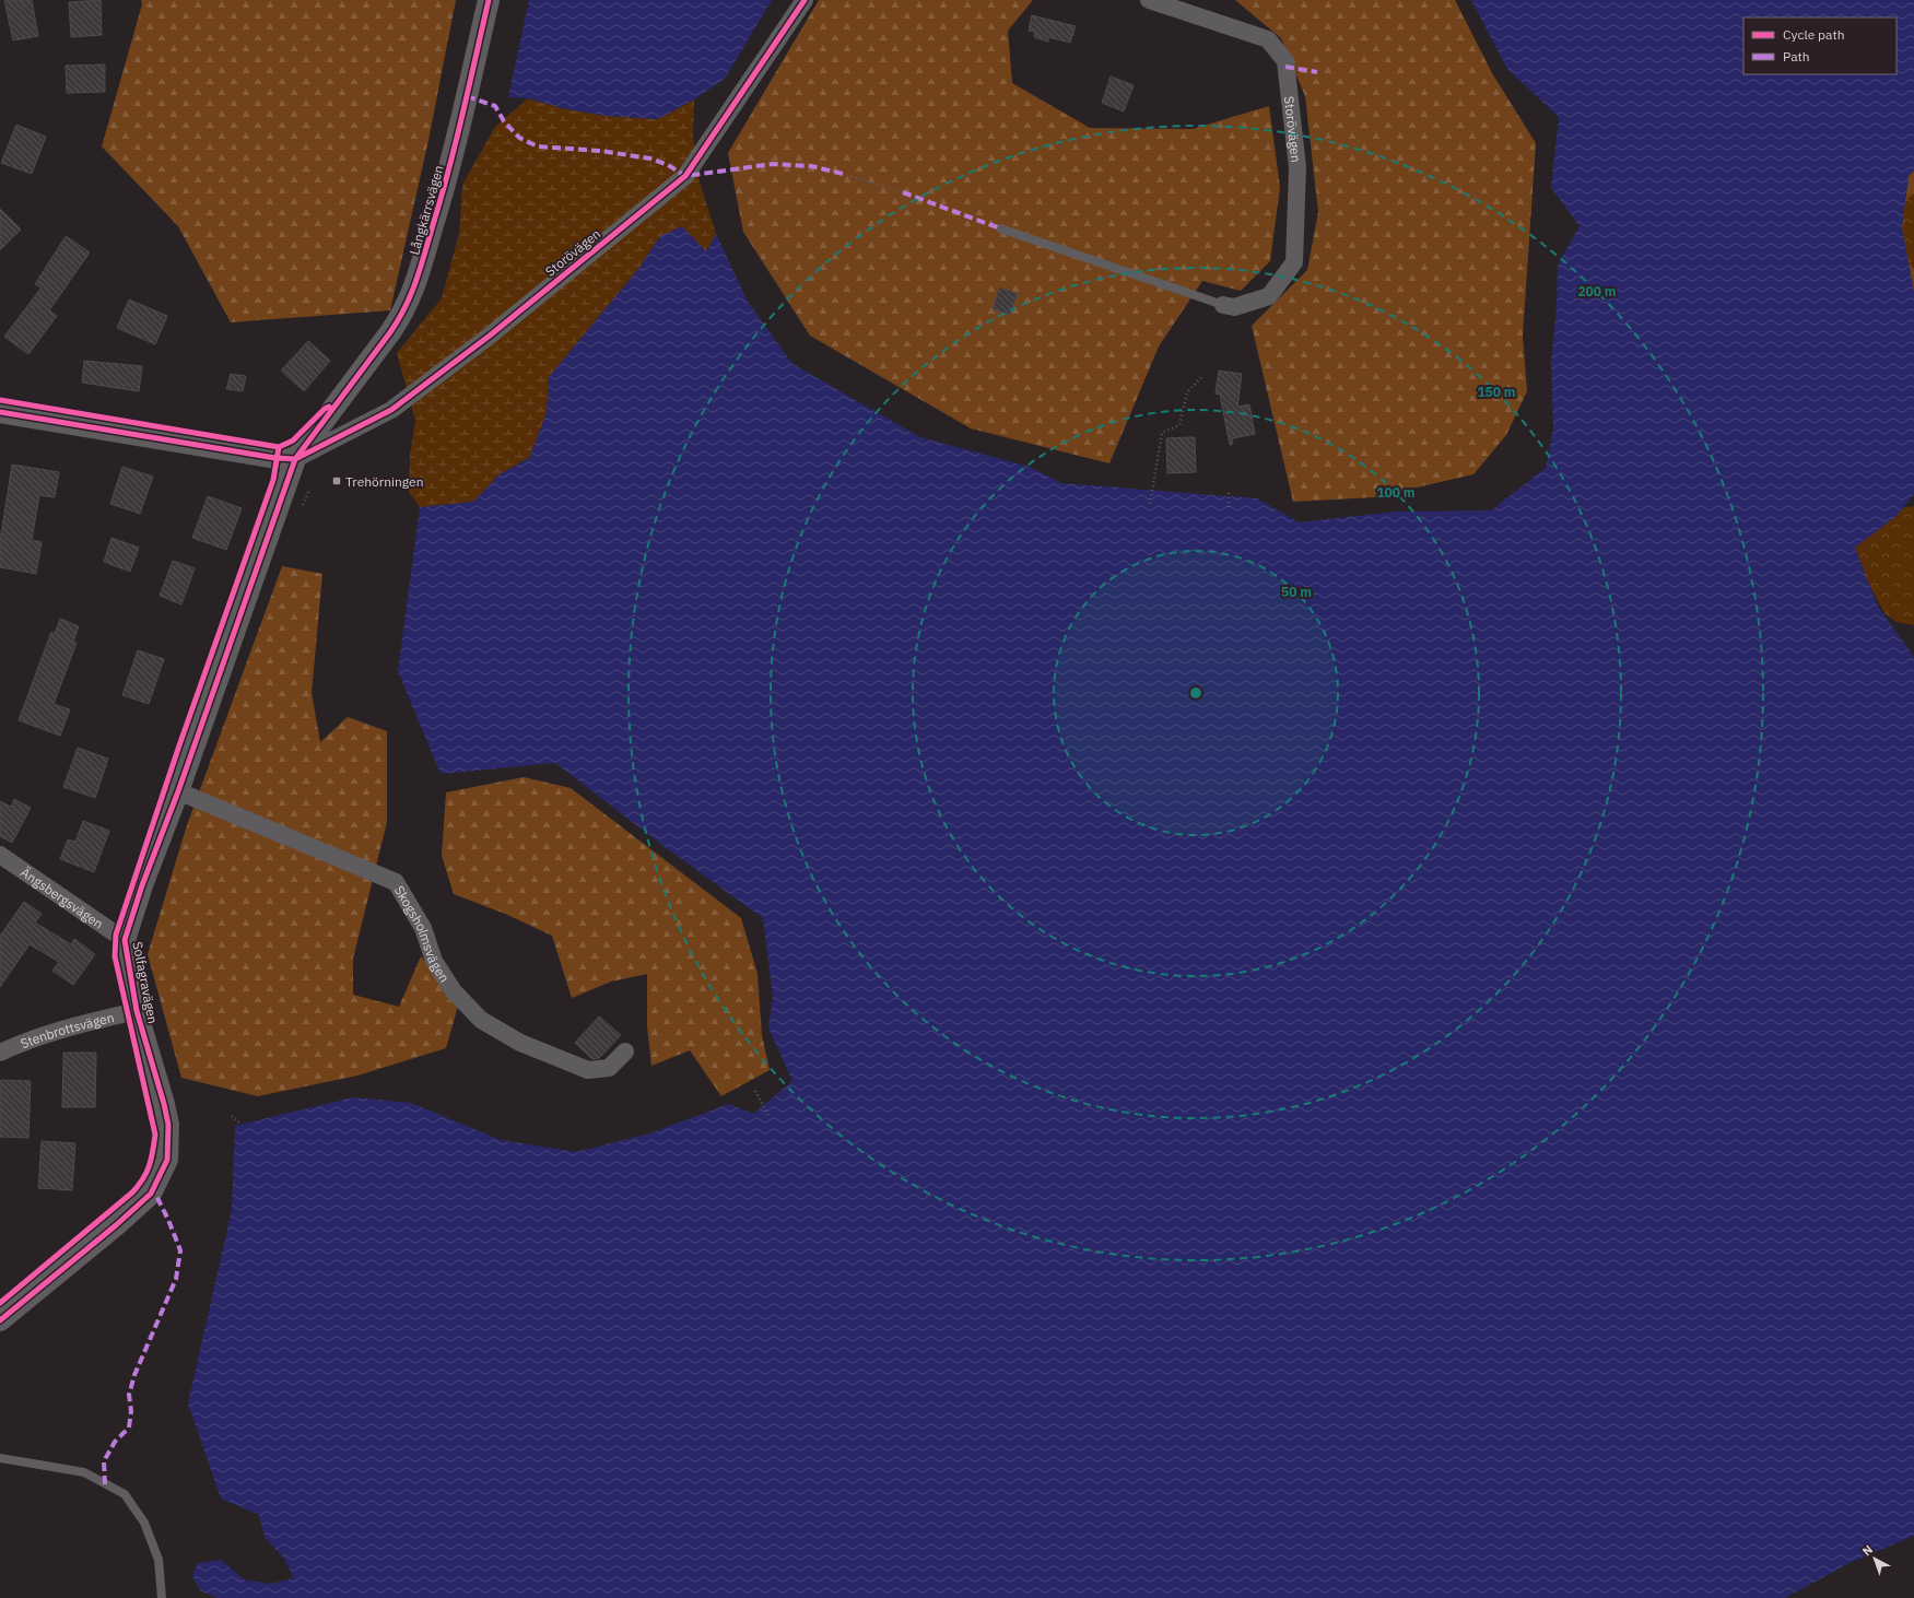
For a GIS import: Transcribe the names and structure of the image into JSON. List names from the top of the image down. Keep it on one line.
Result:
{"streets":{"street":["Storövägen","Långkärrsvägen","Ängsbergsvägen","Skogsholmsvägen","Solfagravägen","Stenbrottsvägen"]},"crossings":[["Storövägen","Solfagravägen"],["Långkärrsvägen","Solfagravägen"],["Ängsbergsvägen","Solfagravägen"],["Skogsholmsvägen","Solfagravägen"],["Solfagravägen","Stenbrottsvägen"]],"places":{"transit":["Trehörningen"]},"legend":["Cycle path","Path"],"north":"top left","rings":["200 m","150 m","100 m","50 m"]}
